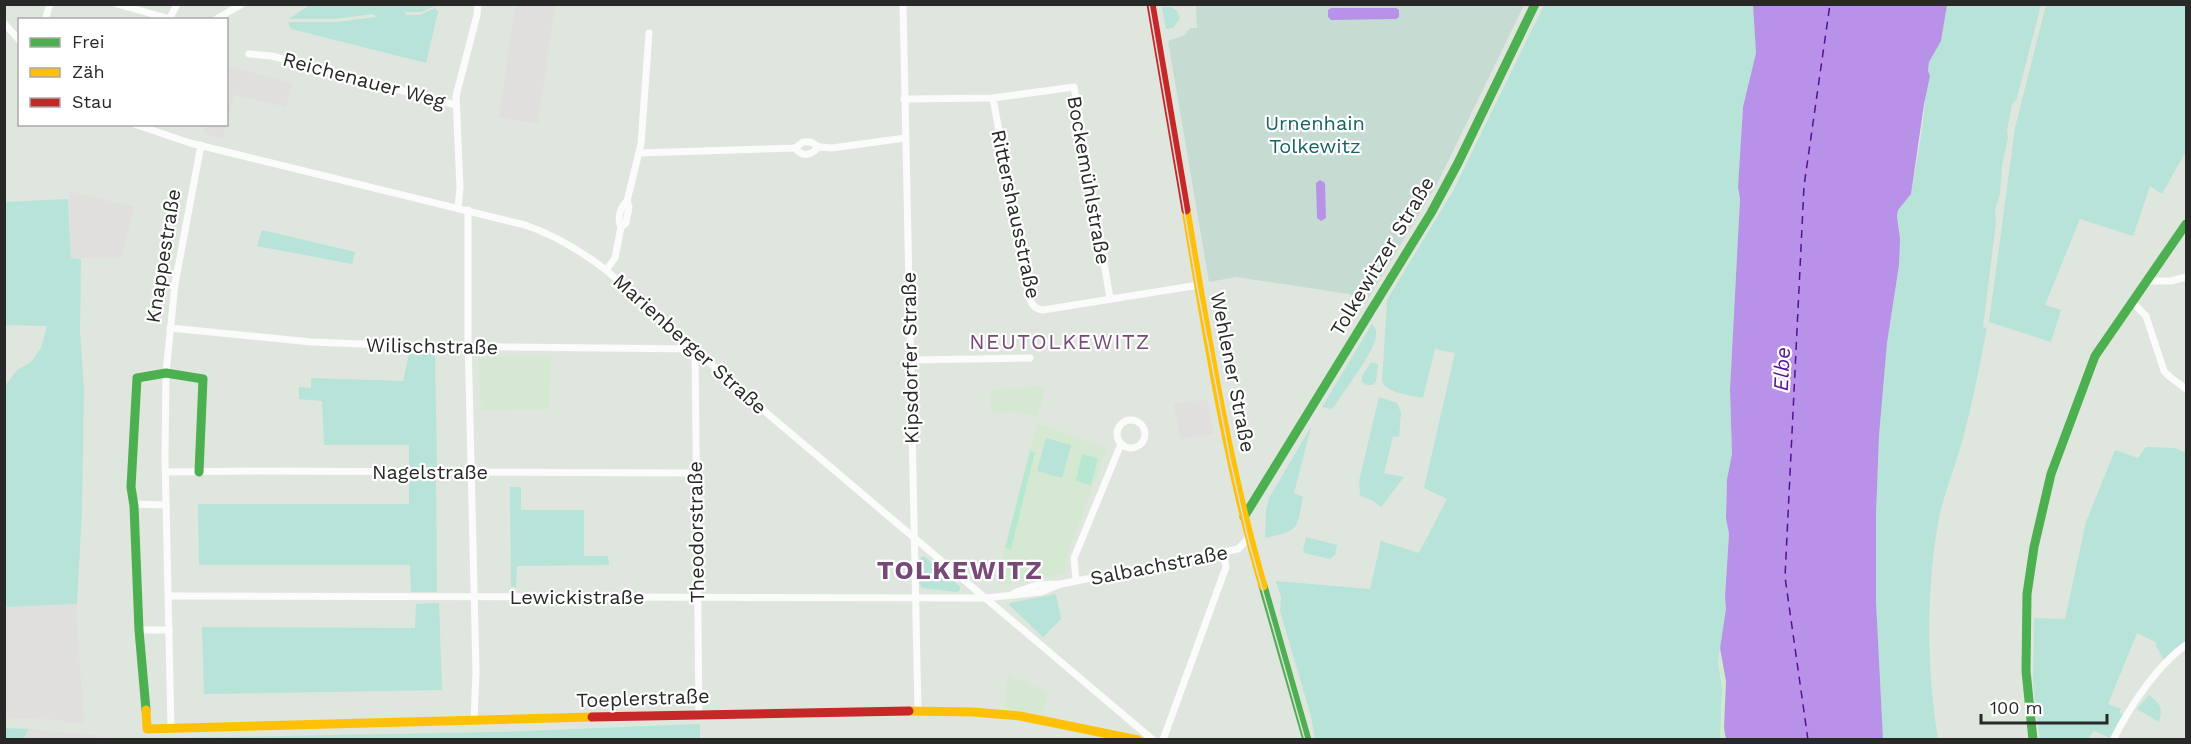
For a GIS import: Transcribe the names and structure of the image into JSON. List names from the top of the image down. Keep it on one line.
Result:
{"streets":{"main road":["Tolkewitzer Straße","Wehlener Straße","Toeplerstraße"],"street":["Reichenauer Weg","Bockemühlstraße","Rittershausstraße","Knappestraße","Marienberger Straße","Wilischstraße","Kipsdorfer Straße","Nagelstraße","Theodorstraße","Salbachstraße","Lewickistraße"]},"crossings":[["Bockemühlstraße","Rittershausstraße"],["Bockemühlstraße","Kipsdorfer Straße"],["Rittershausstraße","Wehlener Straße"],["Knappestraße","Marienberger Straße"],["Knappestraße","Wilischstraße"],["Knappestraße","Nagelstraße"],["Knappestraße","Lewickistraße"],["Knappestraße","Toeplerstraße"],["Tolkewitzer Straße","Wehlener Straße"],["Marienberger Straße","Wilischstraße"],["Marienberger Straße","Kipsdorfer Straße"],["Marienberger Straße","Theodorstraße"],["Marienberger Straße","Salbachstraße"],["Marienberger Straße","Lewickistraße"],["Wilischstraße","Theodorstraße"],["Kipsdorfer Straße","Lewickistraße"],["Kipsdorfer Straße","Toeplerstraße"],["Wehlener Straße","Salbachstraße"],["Nagelstraße","Theodorstraße"],["Theodorstraße","Lewickistraße"],["Theodorstraße","Toeplerstraße"],["Salbachstraße","Lewickistraße"]],"districts":["NEUTOLKEWITZ","TOLKEWITZ"],"water":["Elbe"],"parks":["Urnenhain Tolkewitz"],"legend":["Frei","Zäh","Stau"],"scale_bar":"100 m"}
